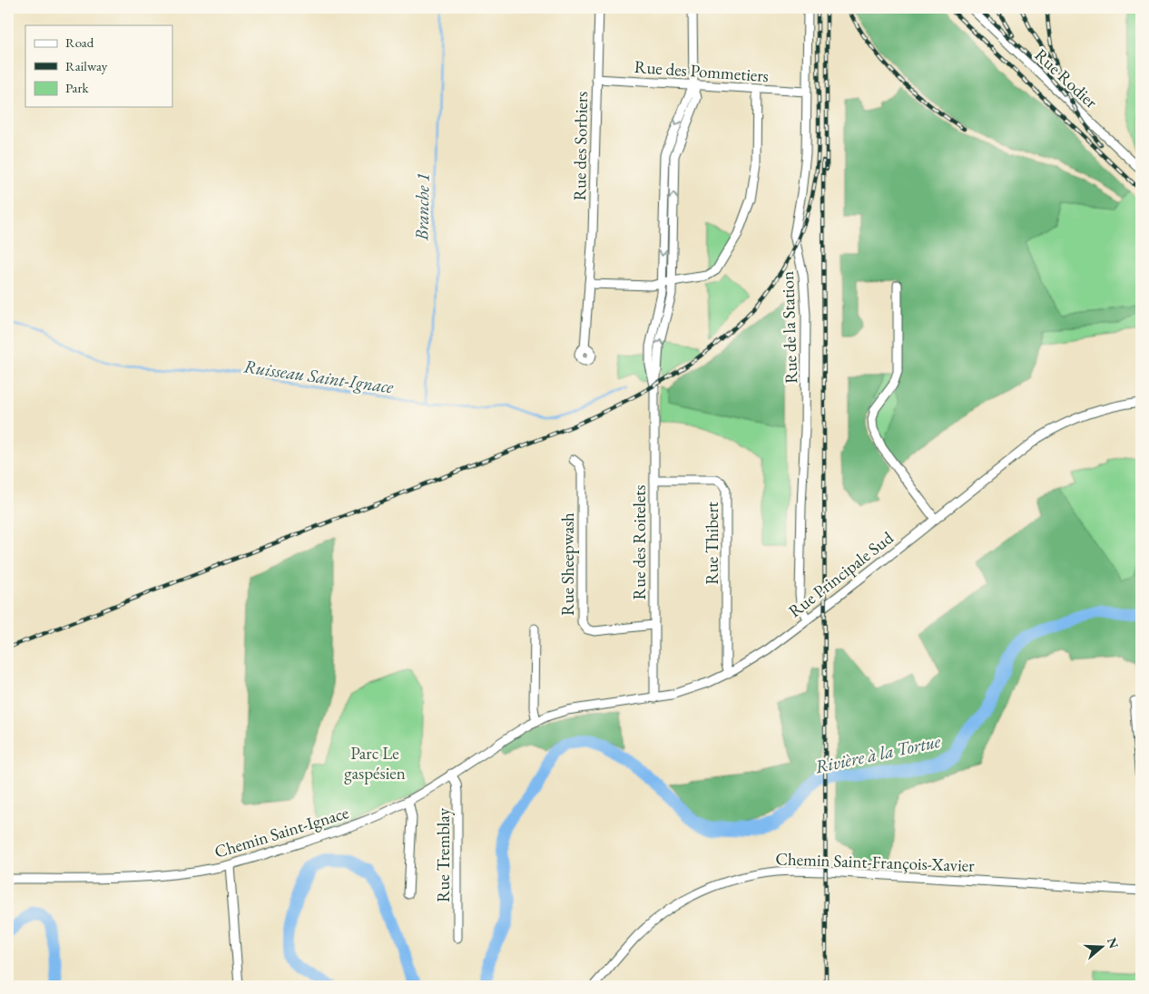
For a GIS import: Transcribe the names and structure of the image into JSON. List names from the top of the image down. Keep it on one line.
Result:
{"streets":{"street":["Rue des Pommetiers","Rue Rodier","Rue des Sorbiers","Rue de la Station","Rue des Roitelets","Rue Thibert","Rue Sheepwash","Rue Principale Sud","Chemin Saint-Ignace","Rue Tremblay","Chemin Saint-François-Xavier"]},"crossings":[["Rue des Pommetiers","Rue des Sorbiers"],["Rue des Pommetiers","Rue de la Station"],["Rue des Pommetiers","Rue des Roitelets"],["Rue de la Station","Rue Principale Sud"],["Rue des Roitelets","Rue Thibert"],["Rue des Roitelets","Rue Sheepwash"],["Rue des Roitelets","Rue Principale Sud"],["Rue Thibert","Rue Principale Sud"],["Rue Principale Sud","Chemin Saint-Ignace"],["Chemin Saint-Ignace","Rue Tremblay"]],"water":["Branche 1","Ruisseau Saint-Ignace","Rivière à la Tortue"],"parks":["Parc Le gaspésien"],"legend":["Road","Railway","Park"],"north":"right"}
